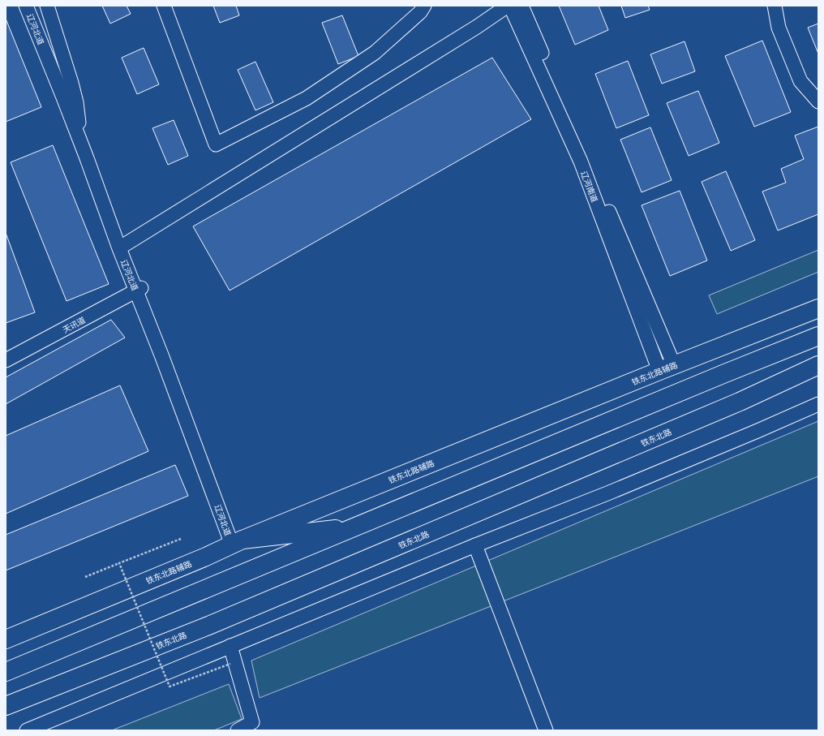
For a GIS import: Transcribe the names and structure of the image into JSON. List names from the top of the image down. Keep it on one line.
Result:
{"streets":{"main road":["铁东北路辅路","铁东北路"],"street":["辽河北道","辽河南道","天讯道"]},"crossings":[["辽河北道","天讯道"],["辽河北道","铁东北路辅路"],["辽河南道","铁东北路辅路"]]}
